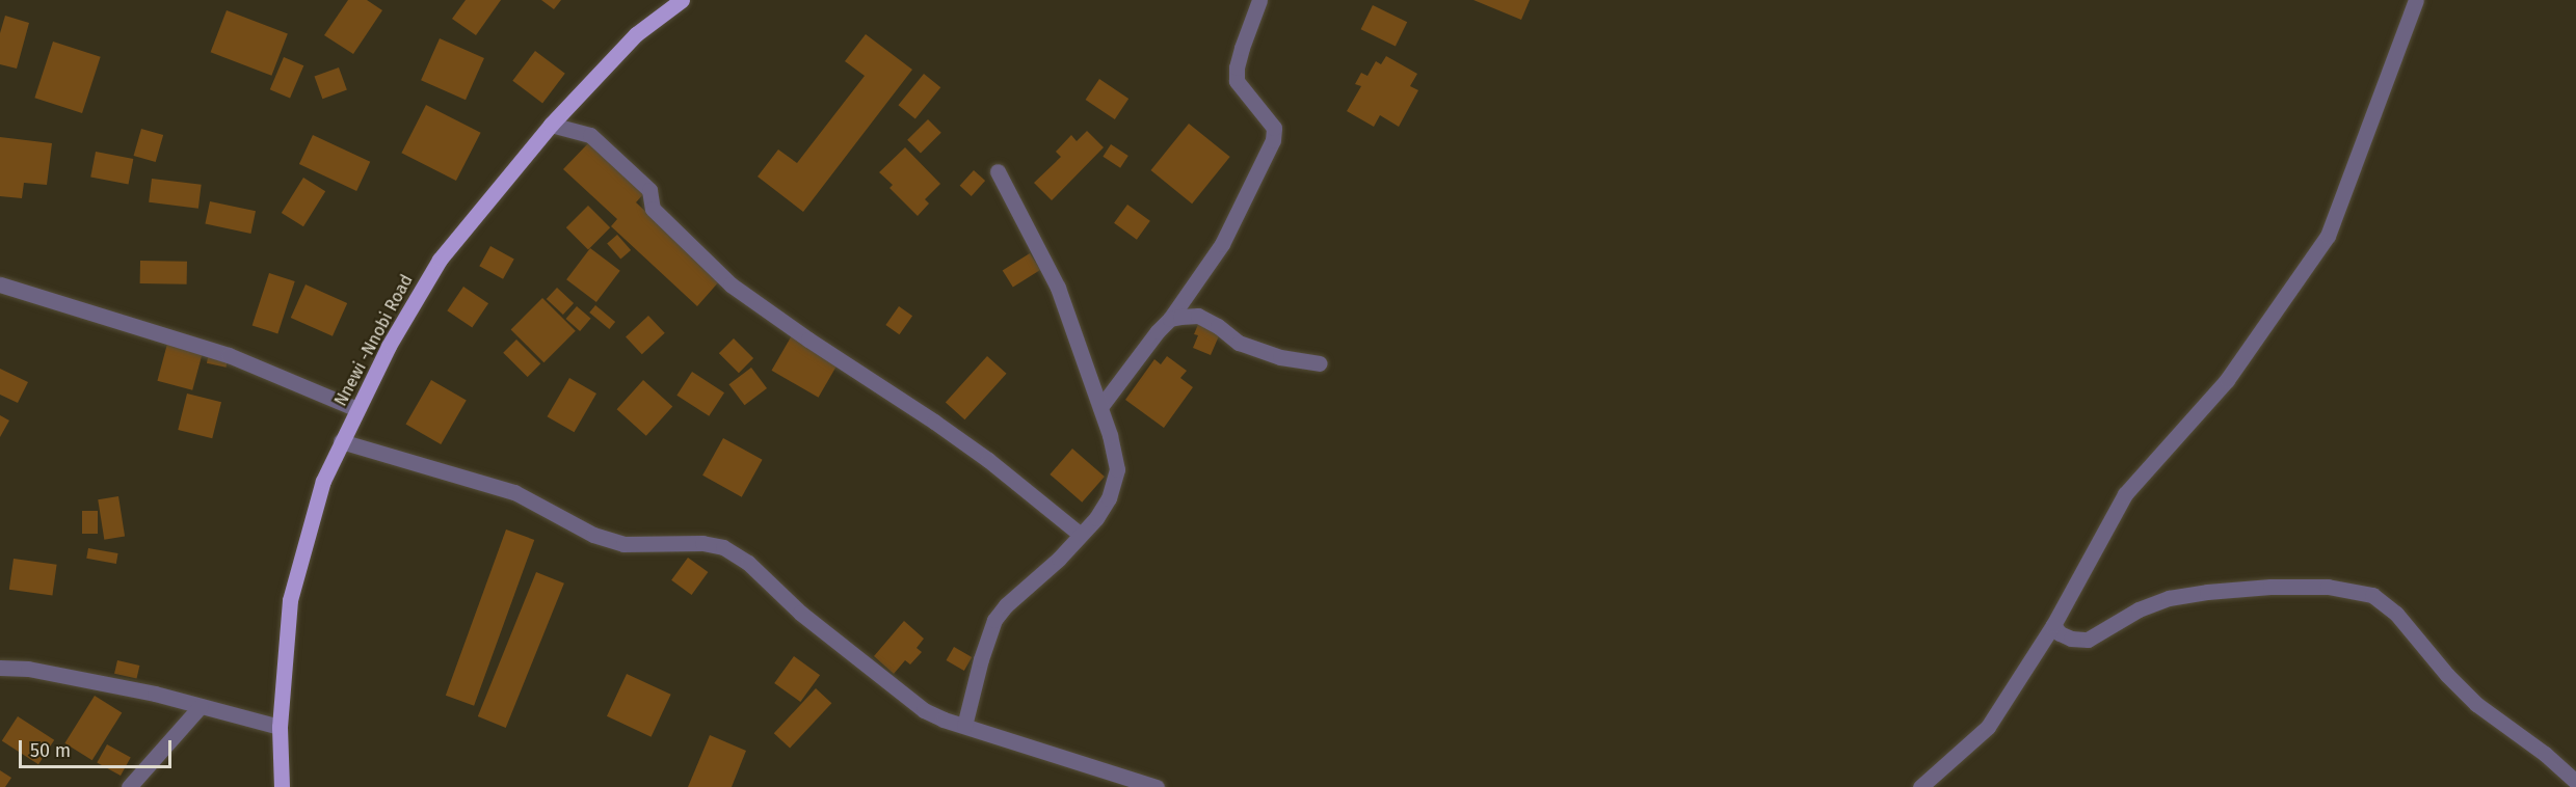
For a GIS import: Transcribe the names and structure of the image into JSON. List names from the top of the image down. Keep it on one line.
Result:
{"streets":{"main road":["Nnewi -Nnobi Road"]},"scale_bar":"50 m"}
